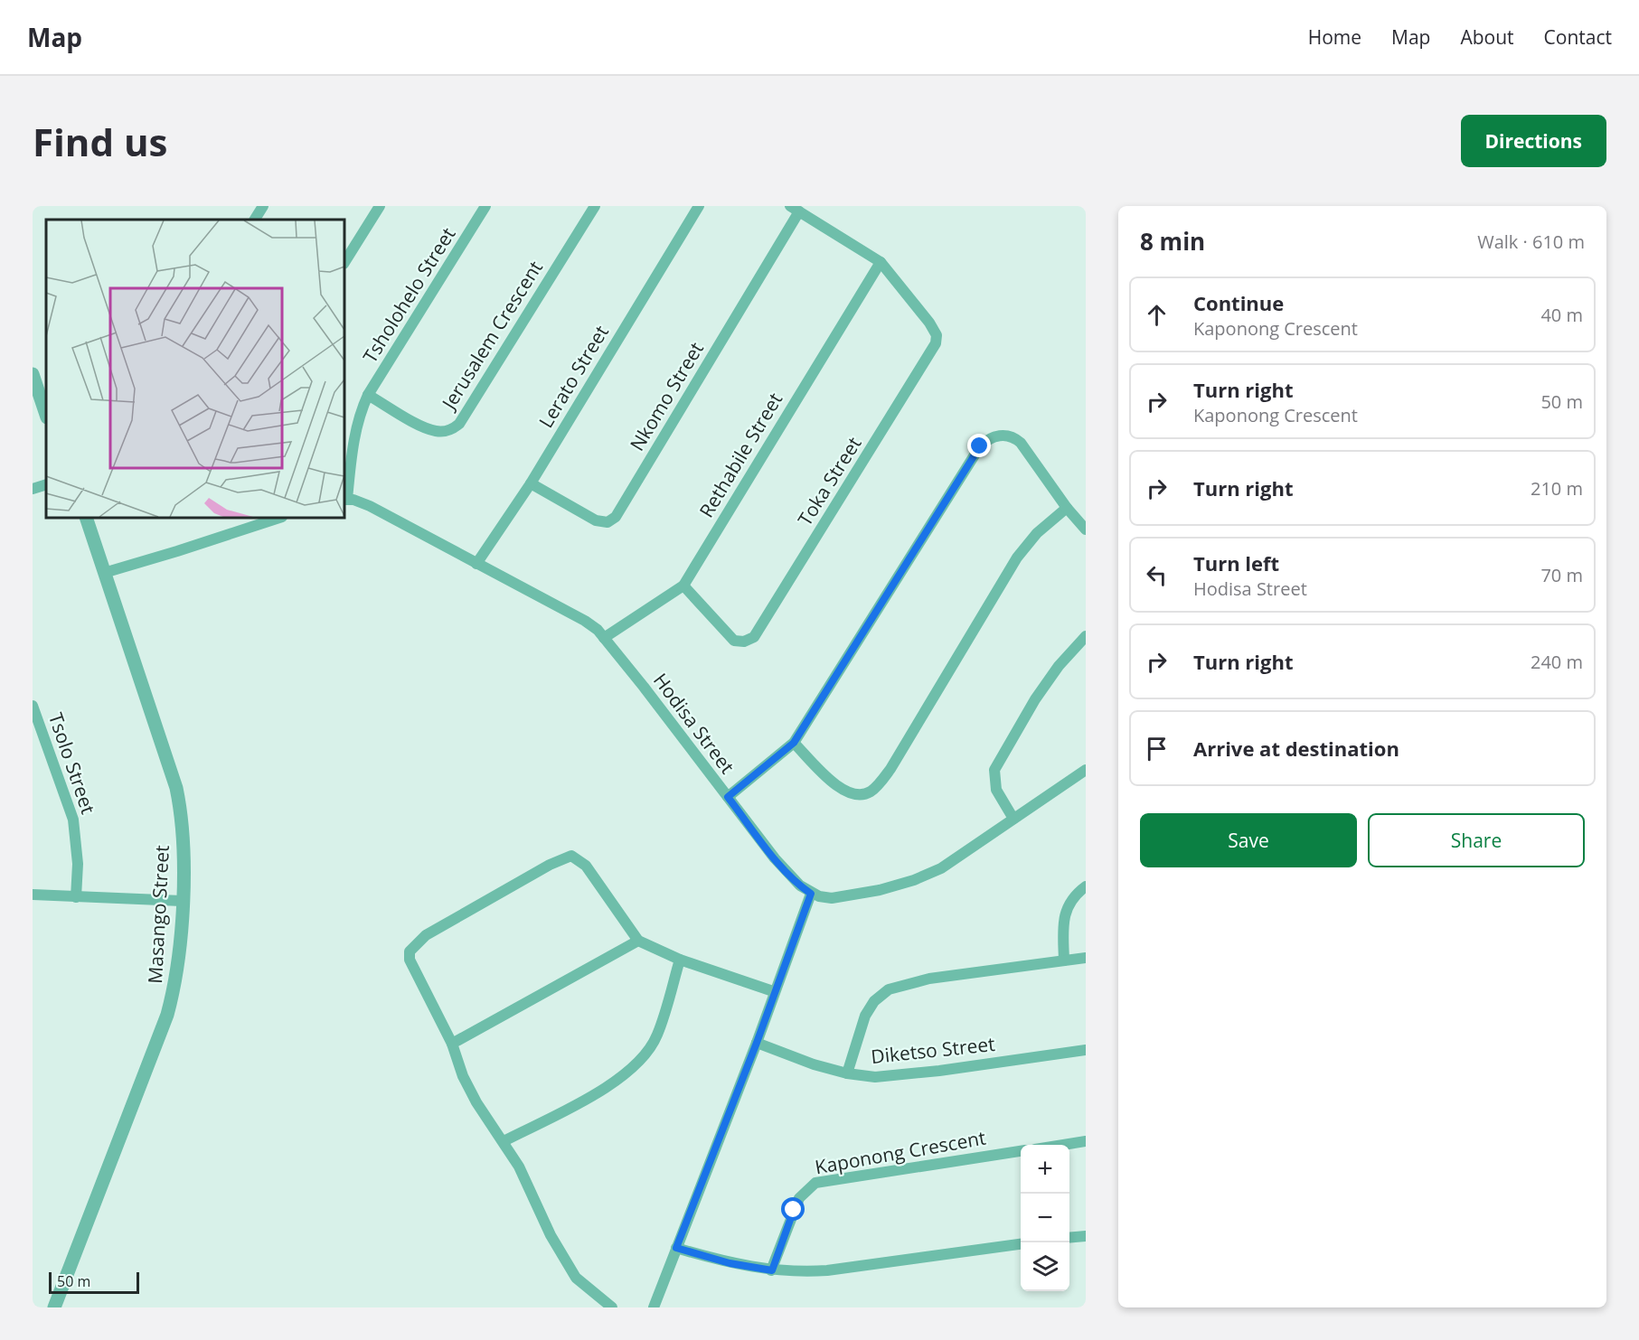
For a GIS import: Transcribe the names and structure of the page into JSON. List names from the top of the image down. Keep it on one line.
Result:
{"streets":{"street":["Tsholohelo Street","Jerusalem Crescent","Lerato Street","Nkomo Street","Rethabile Street","Toka Street","Hodisa Street","Tsolo Street","Masango Street","Diketso Street","Kaponong Crescent"]},"crossings":[["Tsholohelo Street","Jerusalem Crescent"],["Tsholohelo Street","Hodisa Street"],["Lerato Street","Nkomo Street"],["Lerato Street","Hodisa Street"],["Rethabile Street","Toka Street"],["Rethabile Street","Hodisa Street"]],"scale_bar":"50 m","page":{"header":"Map","nav":["Home","Map","About","Contact"],"buttons":["Directions",["Save","Share"]],"title":"Find us","heading":["8 min","Walk · 610 m"],"list":[["Continue","Kaponong Crescent","40 m"],["Turn right","Kaponong Crescent","50 m"],["Turn right","210 m"],["Turn left","Hodisa Street","70 m"],["Turn right","240 m"],"Arrive at destination"],"map_buttons":["+","−"],"scale":"50 m"}}
